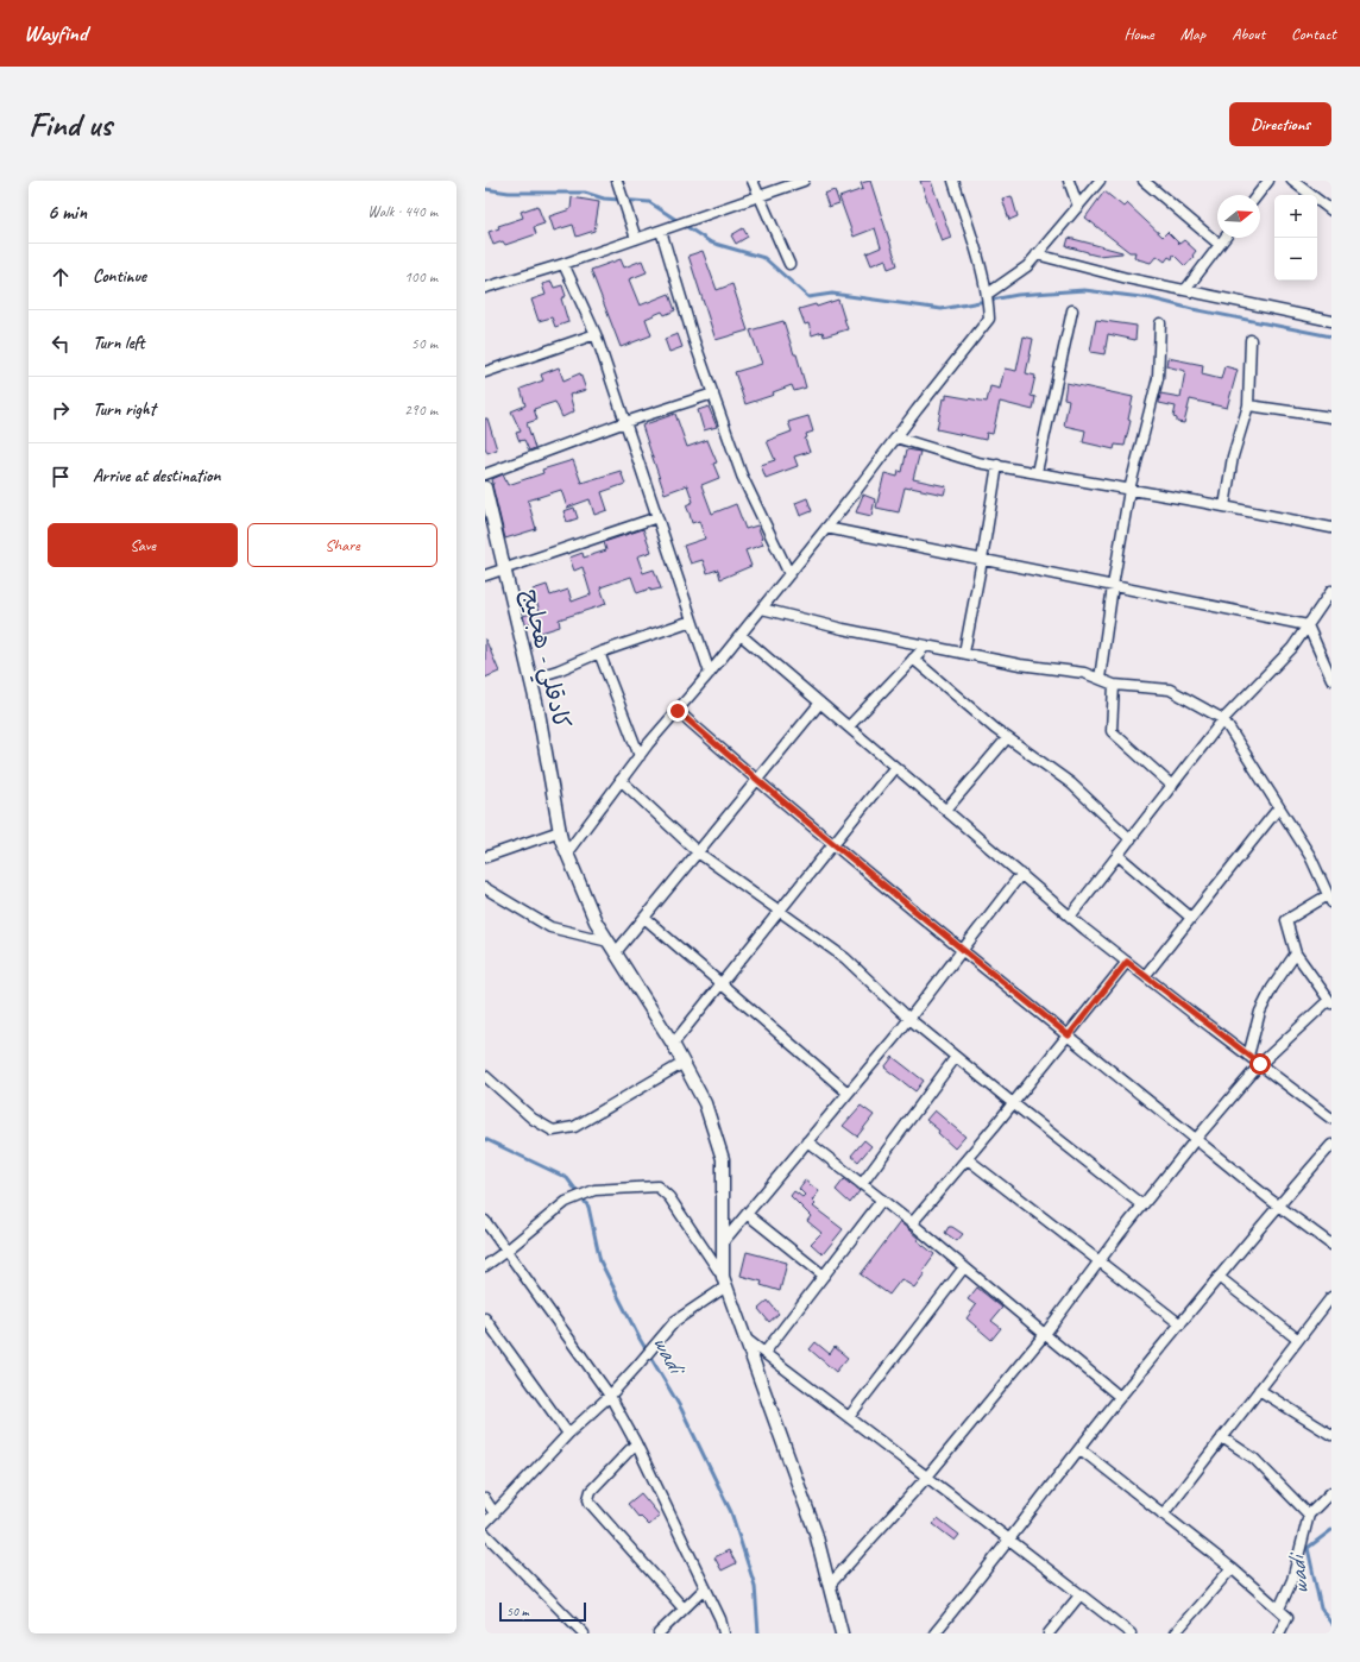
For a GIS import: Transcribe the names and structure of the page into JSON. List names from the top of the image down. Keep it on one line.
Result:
{"streets":{"street":["كادقلي - هجليج"]},"water":["wadi"],"scale_bar":"50 m","north":"right","page":{"header":"Wayfind","nav":["Home","Map","About","Contact"],"buttons":["Directions",["Save","Share"]],"title":"Find us","heading":["6 min","Walk · 440 m"],"map_buttons":["+","−"],"list":[["Continue","100 m"],["Turn left","50 m"],["Turn right","290 m"],"Arrive at destination"],"scale":"50 m"}}
